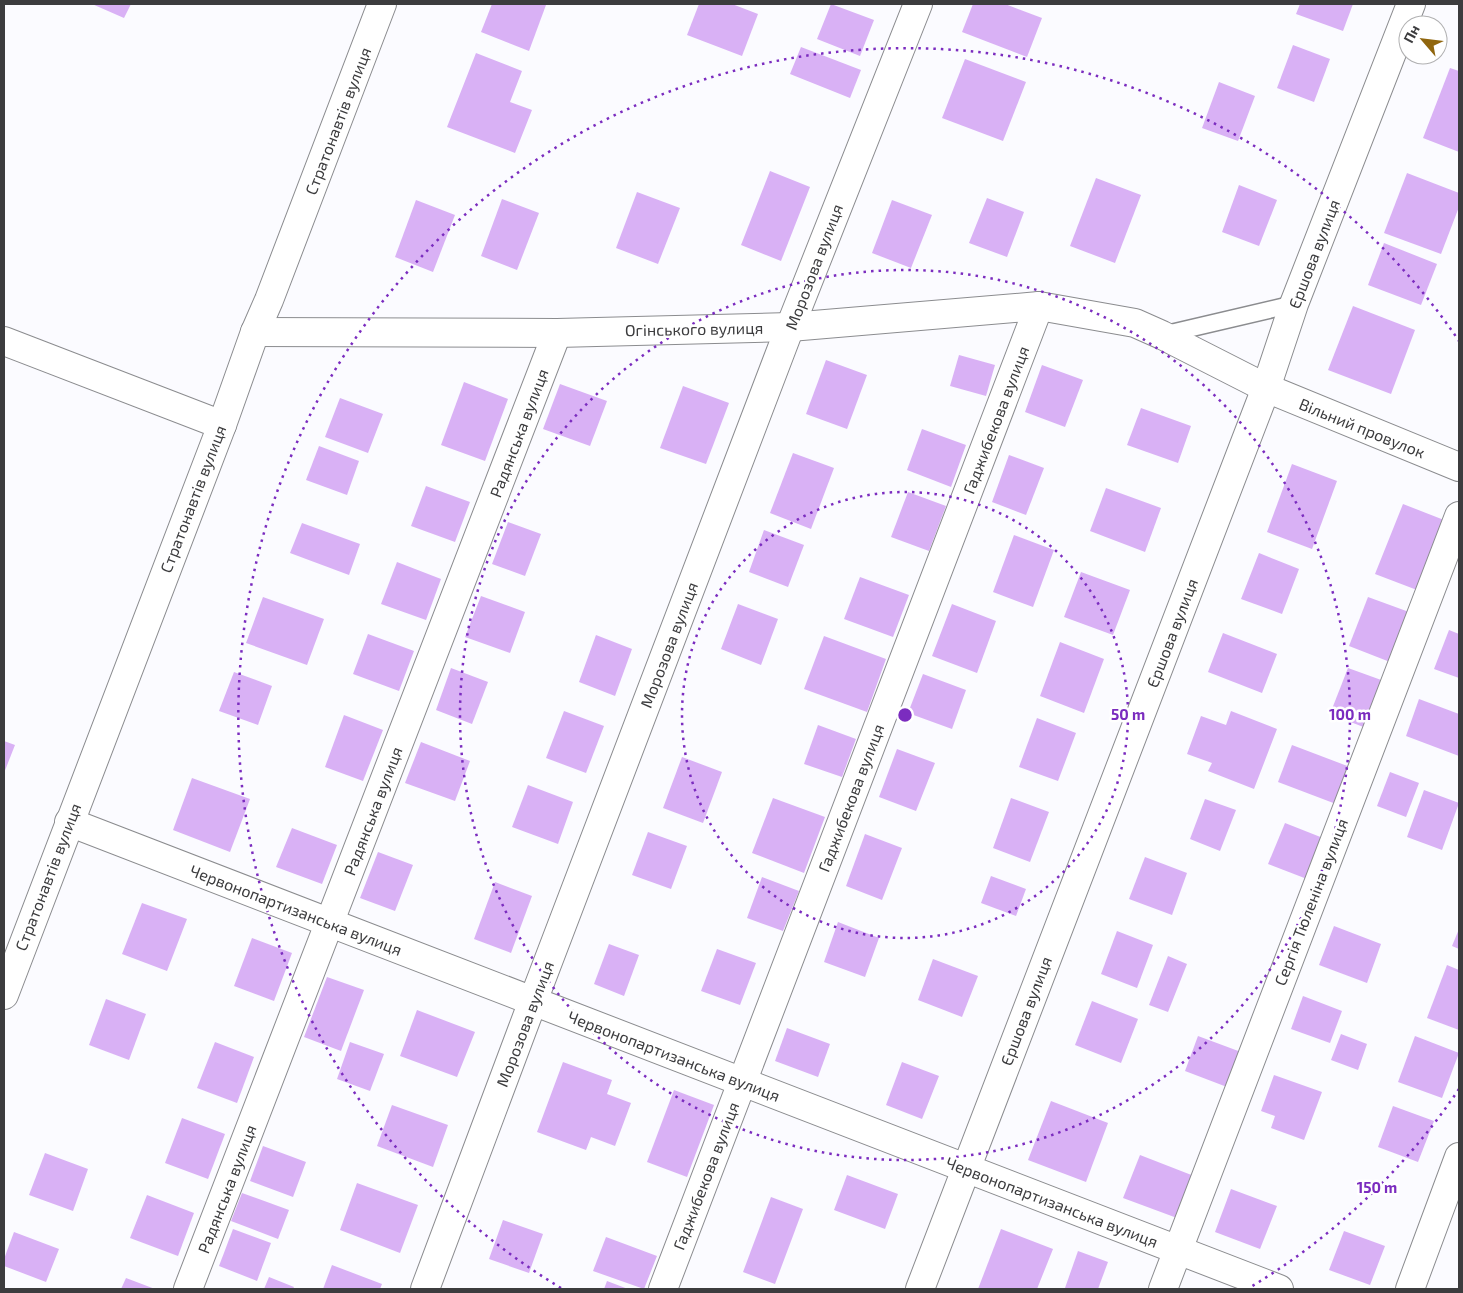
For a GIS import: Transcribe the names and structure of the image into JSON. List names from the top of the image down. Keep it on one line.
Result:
{"streets":{"street":["Стратонавтів вулиця","Єршова вулиця","Морозова вулиця","Огінського вулиця","Гаджибекова вулиця","Вільний провулок","Радянська вулиця","Сергія Тюленіна вулиця","Червонопартизанська вулиця"]},"crossings":[["Стратонавтів вулиця","Огінського вулиця"],["Стратонавтів вулиця","Червонопартизанська вулиця"],["Єршова вулиця","Огінського вулиця"],["Єршова вулиця","Вільний провулок"],["Єршова вулиця","Червонопартизанська вулиця"],["Морозова вулиця","Огінського вулиця"],["Морозова вулиця","Червонопартизанська вулиця"],["Огінського вулиця","Гаджибекова вулиця"],["Огінського вулиця","Вільний провулок"],["Огінського вулиця","Радянська вулиця"],["Гаджибекова вулиця","Червонопартизанська вулиця"],["Радянська вулиця","Червонопартизанська вулиця"],["Сергія Тюленіна вулиця","Червонопартизанська вулиця"]],"north":"top left","rings":["50 m","100 m","150 m"]}
